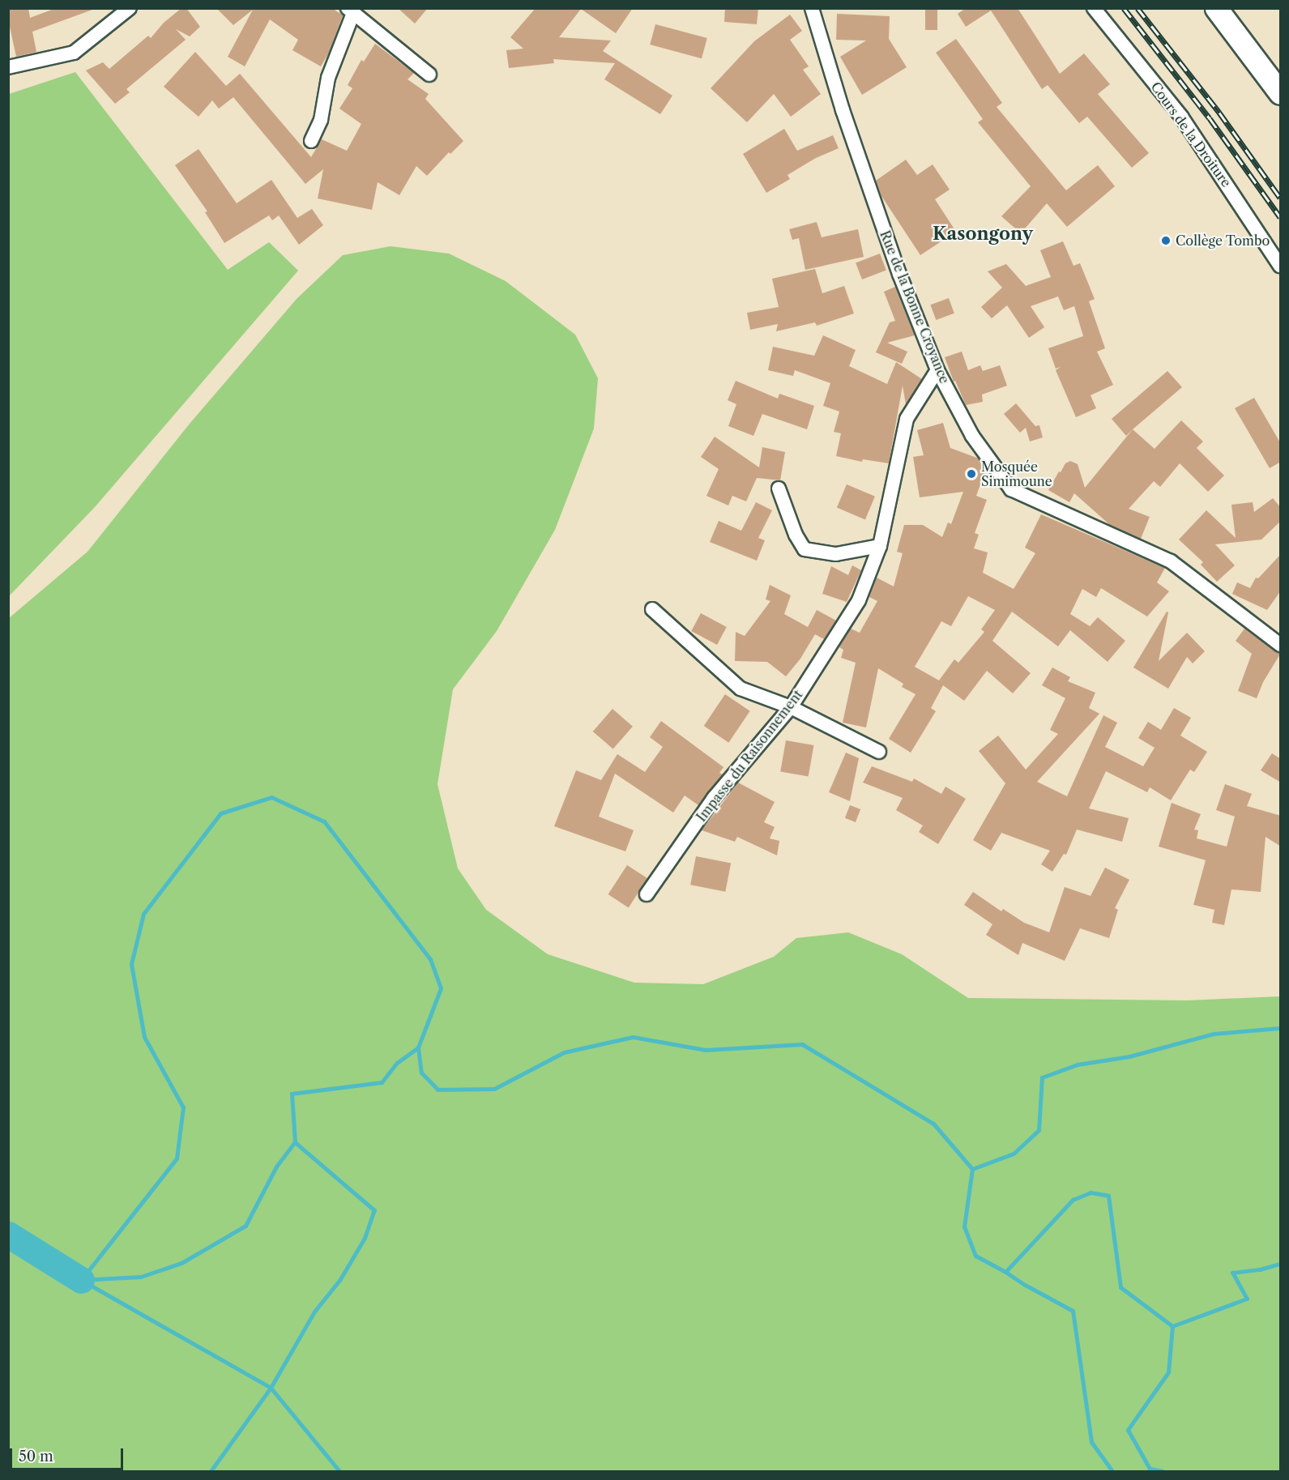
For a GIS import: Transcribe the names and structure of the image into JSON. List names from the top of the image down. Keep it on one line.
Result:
{"streets":{"street":["Cours de la Droiture","Rue de la Bonne Croyance","Impasse du Raisonnement"]},"crossings":[["Rue de la Bonne Croyance","Impasse du Raisonnement"]],"districts":["Kasongony"],"places":["Collège Tombo","Mosquée Simimoune"],"scale_bar":"50 m"}
